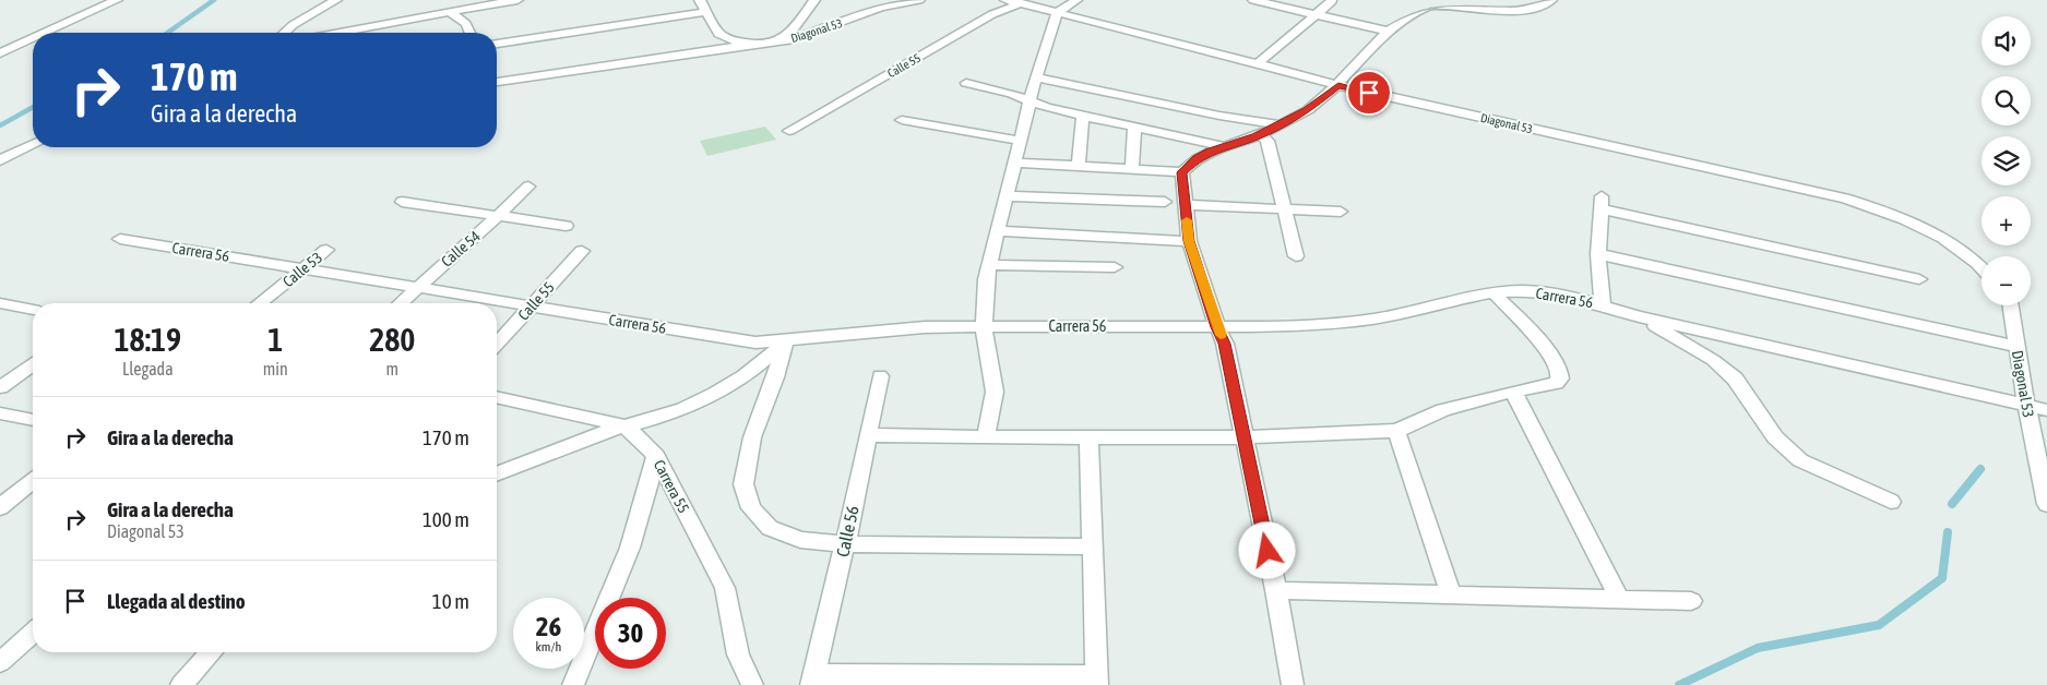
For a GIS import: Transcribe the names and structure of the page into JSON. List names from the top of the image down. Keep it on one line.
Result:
{"streets":{"street":["Diagonal 53","Calle 55","Calle 54","Carrera 56","Calle 53","Carrera 55","Calle 56"]},"crossings":[["Diagonal 53","Calle 55"],["Diagonal 53","Carrera 56"],["Calle 55","Carrera 56"],["Calle 54","Carrera 56"],["Carrera 56","Calle 53"]],"page":{"map_buttons":["+","−"],"turn":["170 m","Gira a la derecha"],"eta":["18:19","Llegada","1","min","280","m"],"list":[{"name":"Gira a la derecha","value":"170 m"},{"name":"Gira a la derecha","note":"Diagonal 53","value":"100 m"},{"name":"Llegada al destino","value":"10 m"}],"speed":"26 km/h","limit":"30"}}
